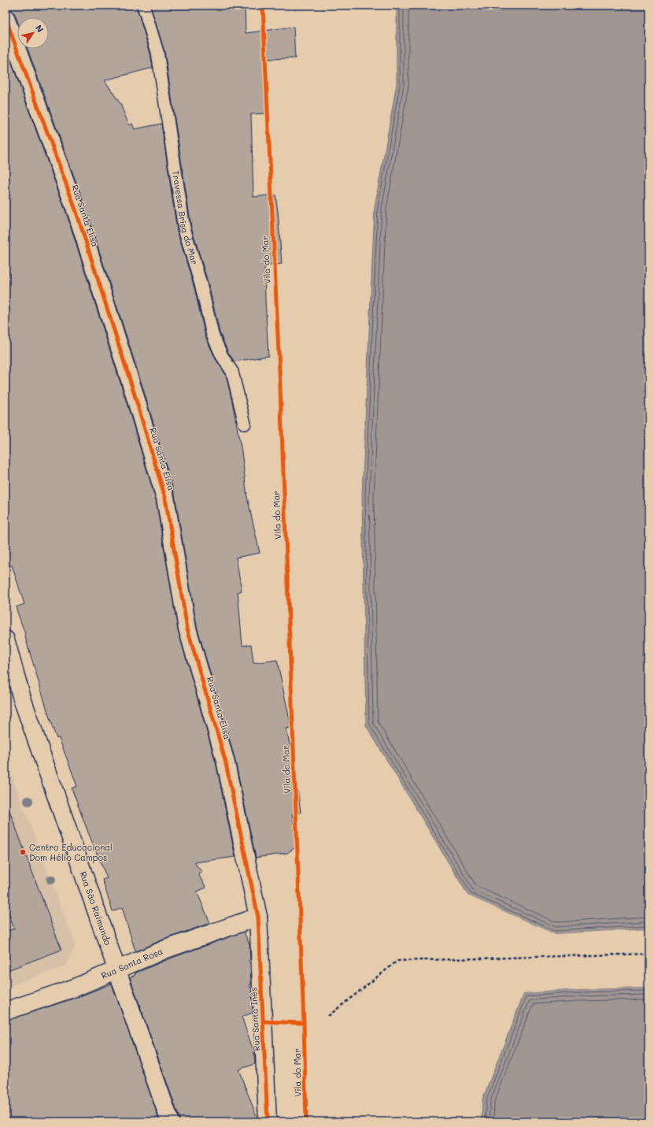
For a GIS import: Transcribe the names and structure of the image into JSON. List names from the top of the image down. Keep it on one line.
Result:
{"streets":{"street":["Rua Santa Elisa","Rua São Raimundo","Rua Santa Rosa","Rua Santa Inês"],"lane":["Travessa Brisa do Mar"],"cycle path":["Vila do Mar"]},"crossings":[["Rua Santa Elisa","Rua Santa Rosa"],["Rua Santa Elisa","Rua Santa Inês"],["Rua São Raimundo","Rua Santa Rosa"],["Rua Santa Rosa","Rua Santa Inês"]],"places":["Centro Educacional Dom Hélio Campos"],"north":"top right"}
